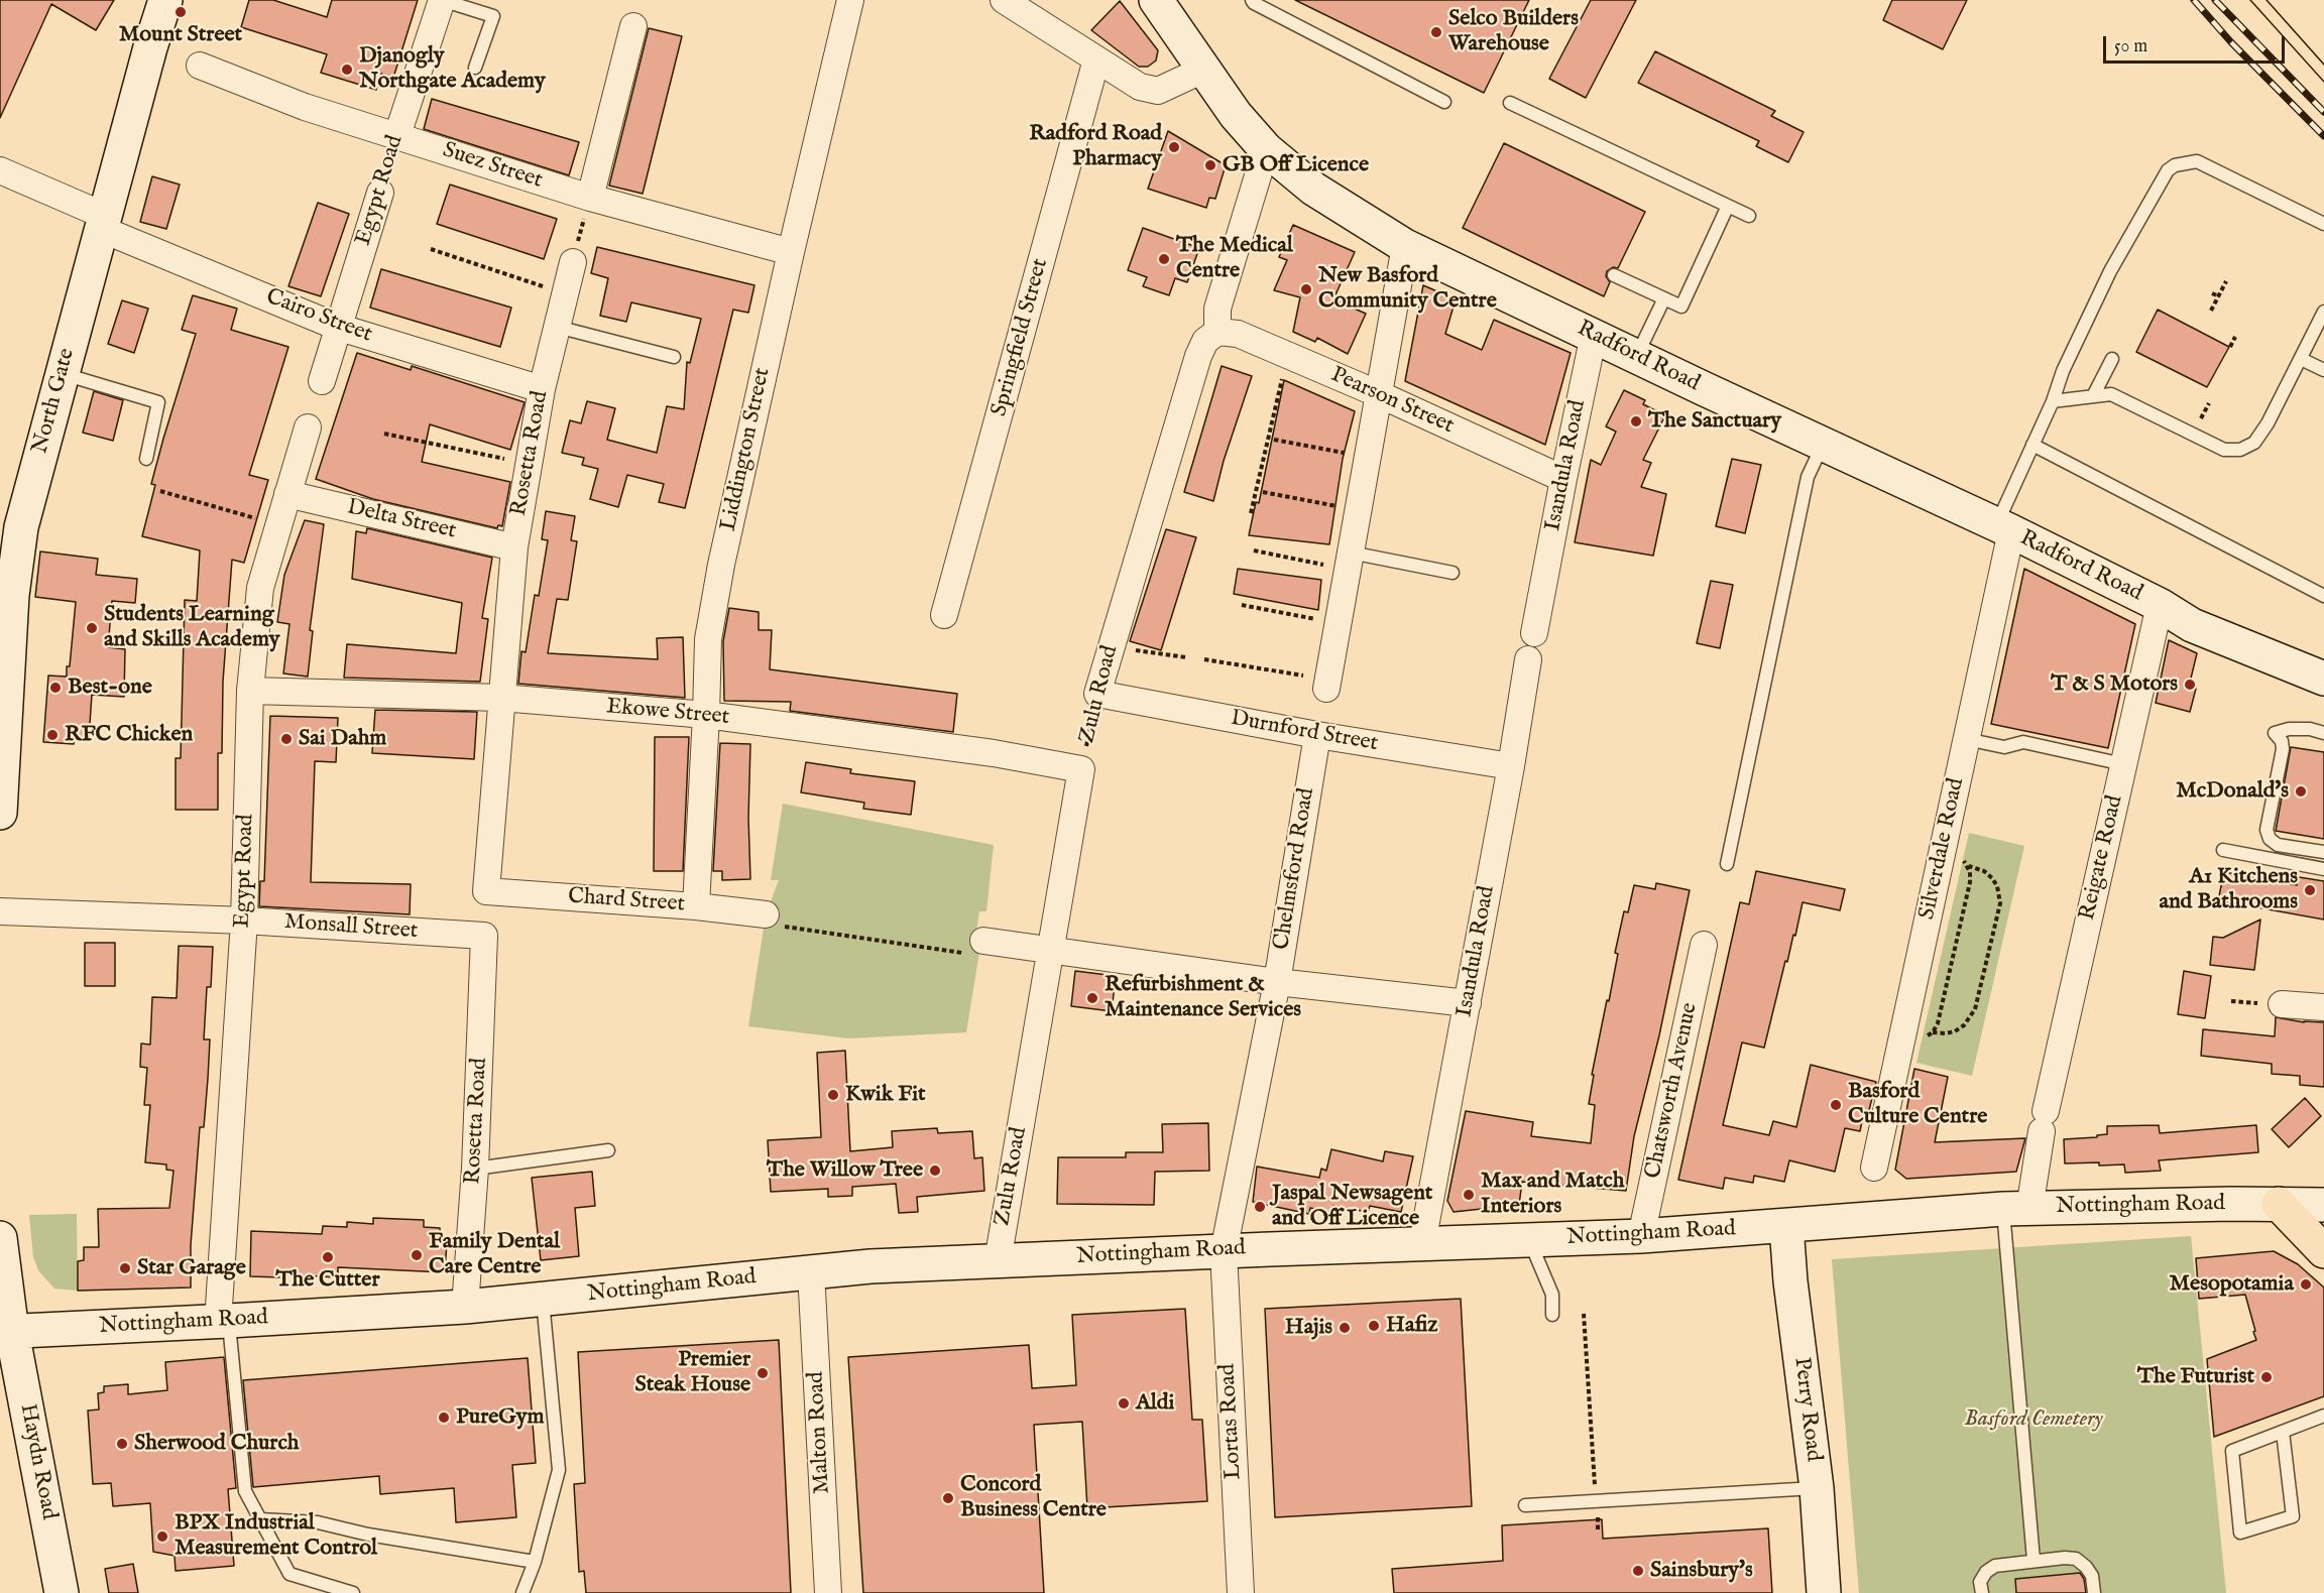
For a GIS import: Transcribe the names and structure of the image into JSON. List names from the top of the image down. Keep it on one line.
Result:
{"streets":{"street":["Suez Street","Egypt Road","Cairo Street","Springfield Street","Radford Road","North Gate","Pearson Street","Liddington Street","Rosetta Road","Isandula Road","Delta Street","Zulu Road","Ekowe Street","Durnford Street","Silverdale Road","Reigate Road","Chelmsford Road","Chard Street","Monsall Street","Chatsworth Avenue","Nottingham Road","Perry Road","Lortas Road","Malton Road","Haydn Road"]},"crossings":[["Suez Street","Egypt Road"],["Suez Street","Liddington Street"],["Egypt Road","Cairo Street"],["Egypt Road","Delta Street"],["Egypt Road","Ekowe Street"],["Egypt Road","Monsall Street"],["Egypt Road","Nottingham Road"],["Cairo Street","North Gate"],["Cairo Street","Rosetta Road"],["Radford Road","Isandula Road"],["Radford Road","Silverdale Road"],["Radford Road","Reigate Road"],["Pearson Street","Isandula Road"],["Pearson Street","Zulu Road"],["Liddington Street","Ekowe Street"],["Liddington Street","Chard Street"],["Rosetta Road","Delta Street"],["Rosetta Road","Ekowe Street"],["Rosetta Road","Chard Street"],["Rosetta Road","Monsall Street"],["Rosetta Road","Nottingham Road"],["Isandula Road","Durnford Street"],["Isandula Road","Nottingham Road"],["Zulu Road","Ekowe Street"],["Zulu Road","Durnford Street"],["Zulu Road","Nottingham Road"],["Durnford Street","Chelmsford Road"],["Reigate Road","Nottingham Road"],["Chelmsford Road","Nottingham Road"],["Chelmsford Road","Lortas Road"],["Chatsworth Avenue","Nottingham Road"],["Nottingham Road","Perry Road"],["Nottingham Road","Lortas Road"],["Nottingham Road","Malton Road"],["Nottingham Road","Haydn Road"]],"parks":["Basford Cemetery"],"places":["Mount Street","Selco Builders Warehouse","Djanogly Northgate Academy","Radford Road Pharmacy","GB Off Licence","The Medical Centre","New Basford Community Centre","The Sanctuary","Students Learning and Skills Academy","T & S Motors","Best-one","RFC Chicken","Sai Dahm","McDonald's","A1 Kitchens and Bathrooms","Refurbishment & Maintenance Services","Kwik Fit","Basford Culture Centre","The Willow Tree","Max and Match Interiors","Jaspal Newsagent and Off Licence","Family Dental Care Centre","The Cutter","Star Garage","Mesopotamia","Hafiz","Hajis","Premier Steak House","The Futurist","Aldi","PureGym","Sherwood Church","Concord Business Centre","BPX Industrial Measurement Control","Sainsbury's"],"scale_bar":"50 m"}
